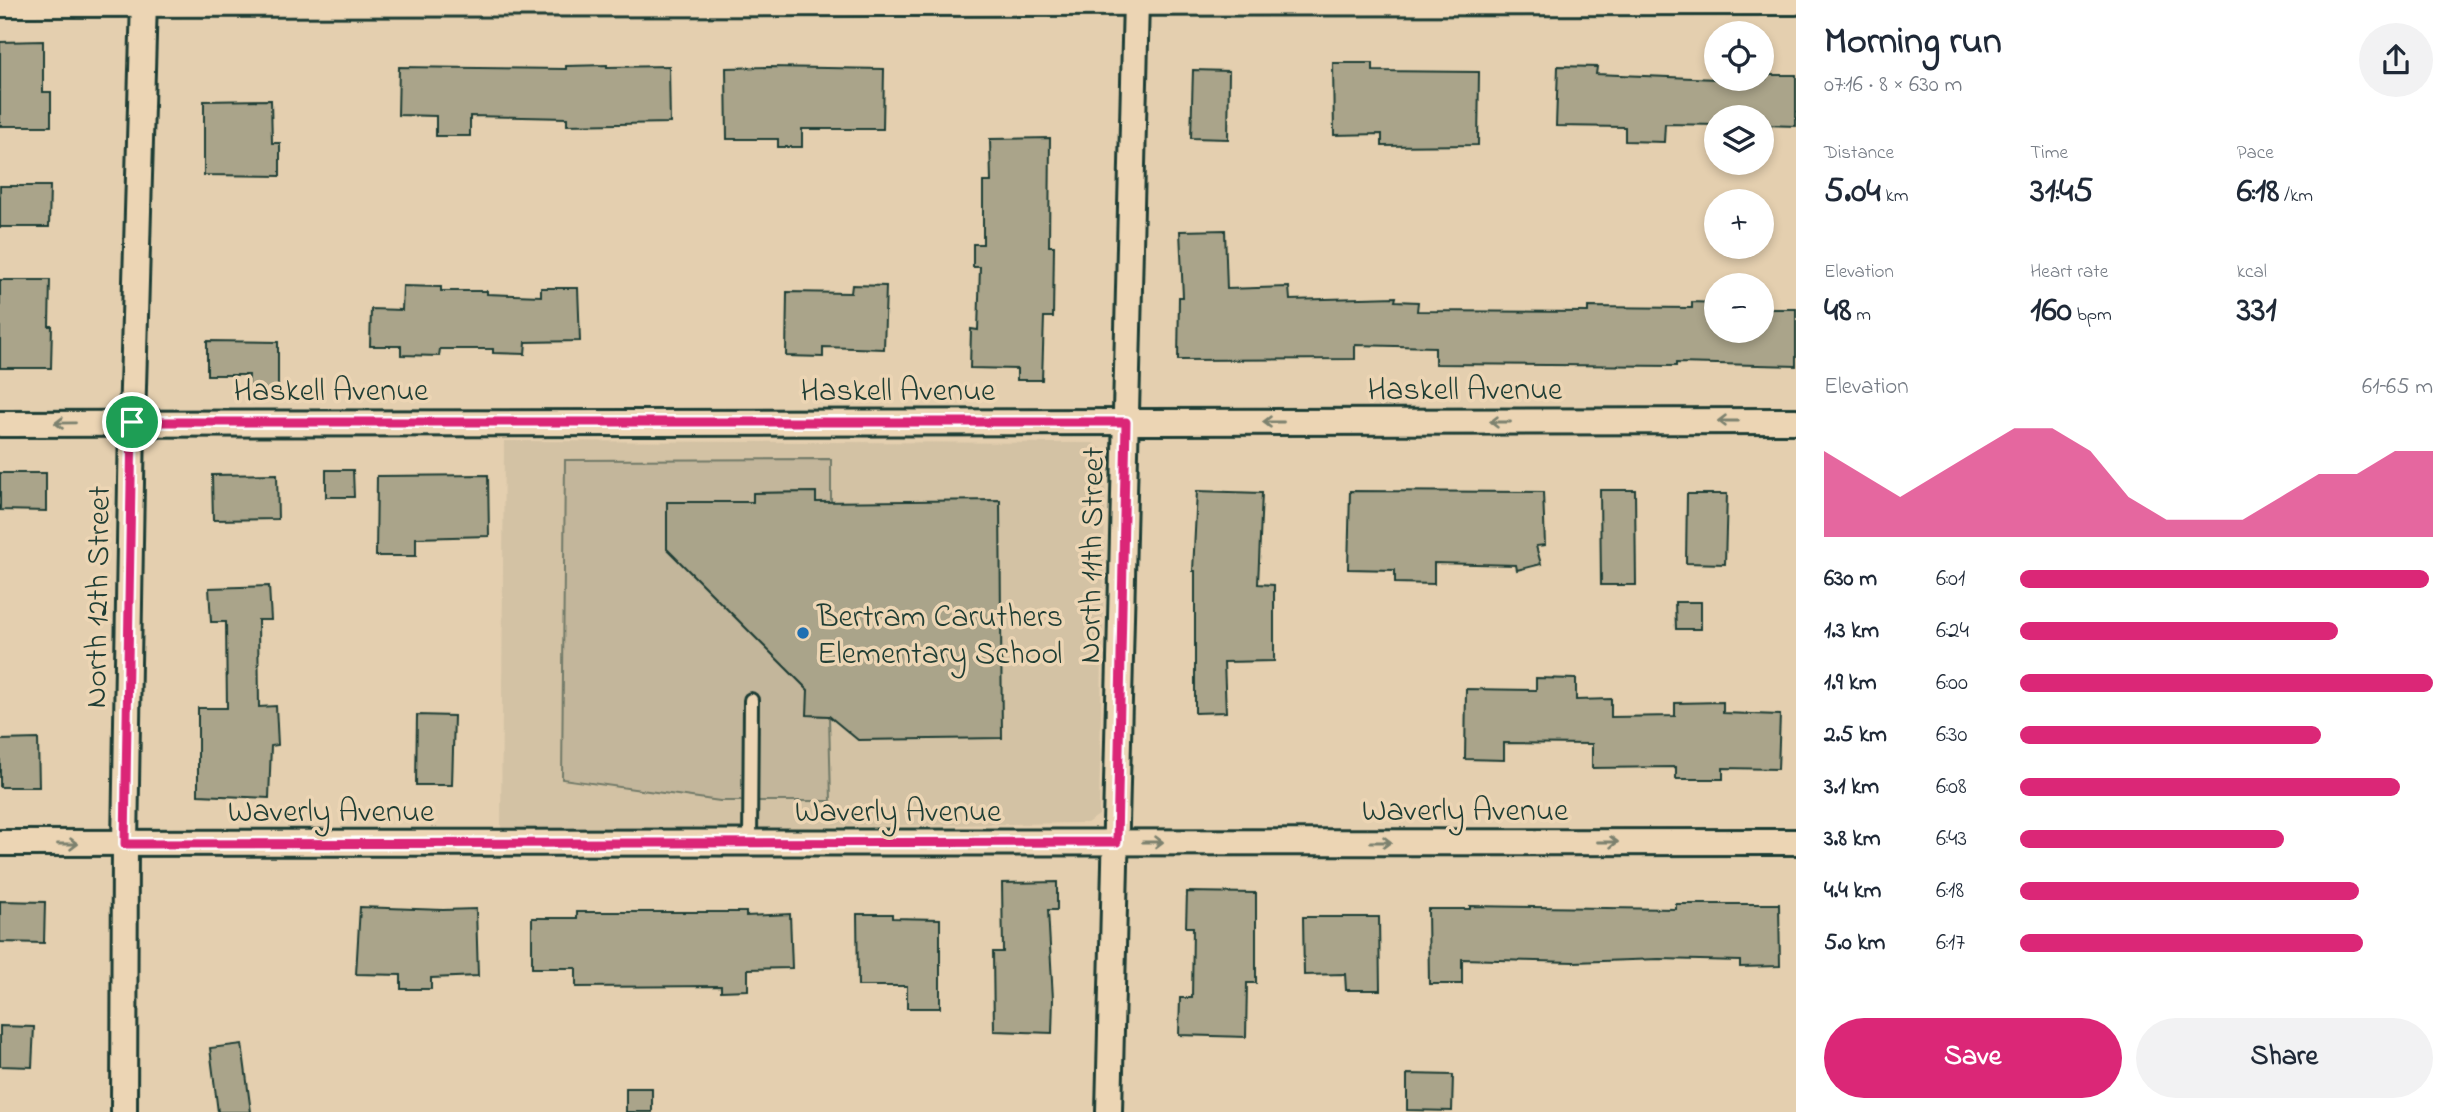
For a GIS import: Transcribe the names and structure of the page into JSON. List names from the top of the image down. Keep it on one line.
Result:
{"streets":{"street":["Haskell Avenue","North 11th Street","North 12th Street","Waverly Avenue"]},"crossings":[["Haskell Avenue","North 11th Street"],["Haskell Avenue","North 12th Street"],["North 11th Street","Waverly Avenue"],["North 12th Street","Waverly Avenue"]],"one_way":["Haskell Avenue","Waverly Avenue"],"places":["Bertram Caruthers Elementary School"],"page":{"heading":["Morning run","07:16 · 8 × 630 m"],"map_buttons":["+","−"],"stats":[["Distance","5.04 km"],["Time","31:45"],["Pace","6:18 /km"],["Elevation","48 m"],["Heart rate","160 bpm"],["kcal","331"]],"chart":["Elevation","61–65 m"],"list":[{"name":"630 m","note":"6:01"},{"name":"1.3 km","note":"6:24"},{"name":"1.9 km","note":"6:00"},{"name":"2.5 km","note":"6:30"},{"name":"3.1 km","note":"6:08"},{"name":"3.8 km","note":"6:43"},{"name":"4.4 km","note":"6:18"},{"name":"5.0 km","note":"6:17"}],"buttons":["Save","Share"]}}
